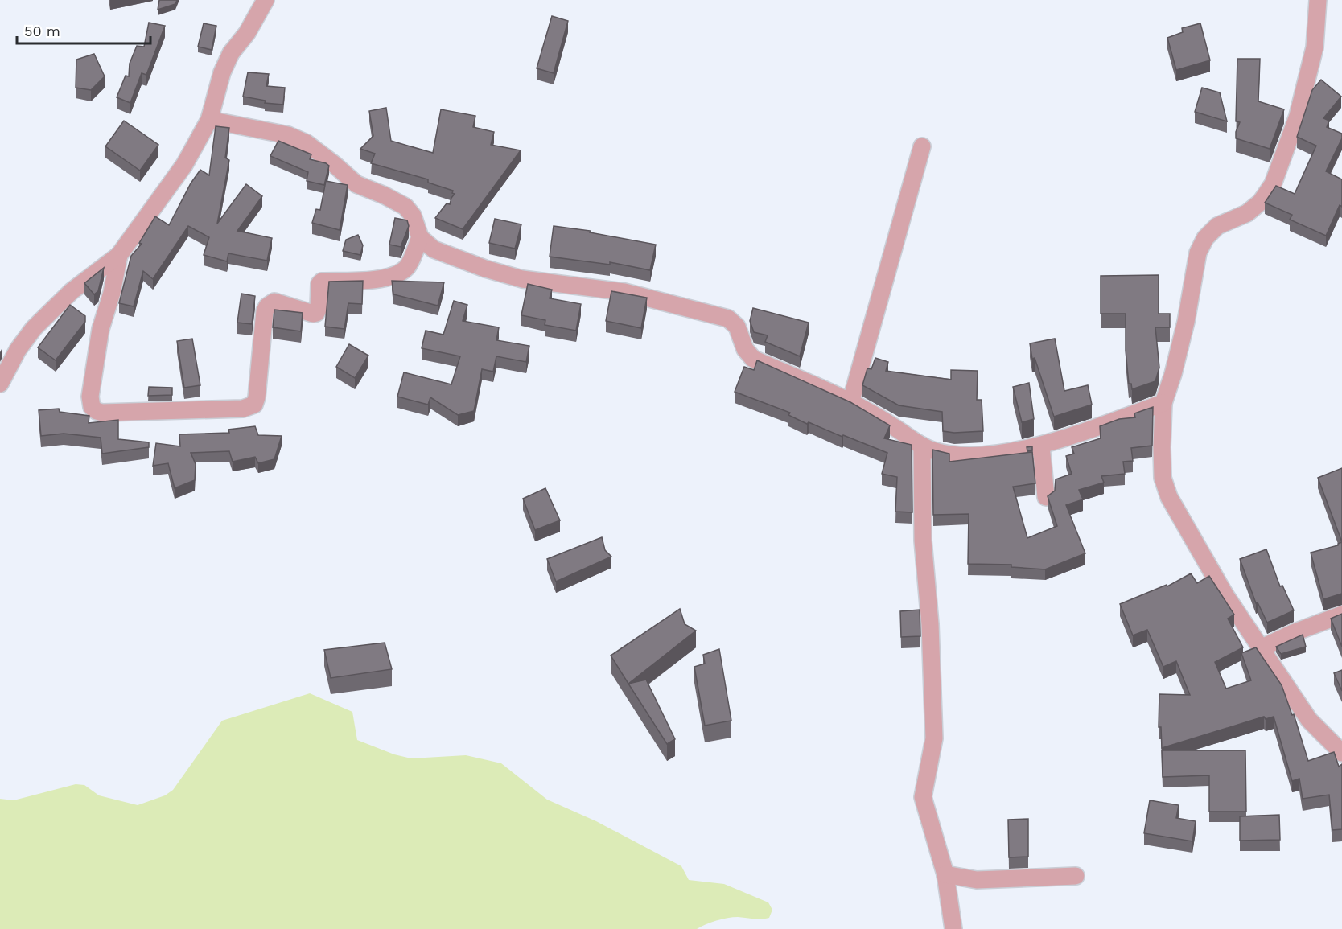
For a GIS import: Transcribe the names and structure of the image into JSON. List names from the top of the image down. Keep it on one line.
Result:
{"scale_bar":"50 m"}
